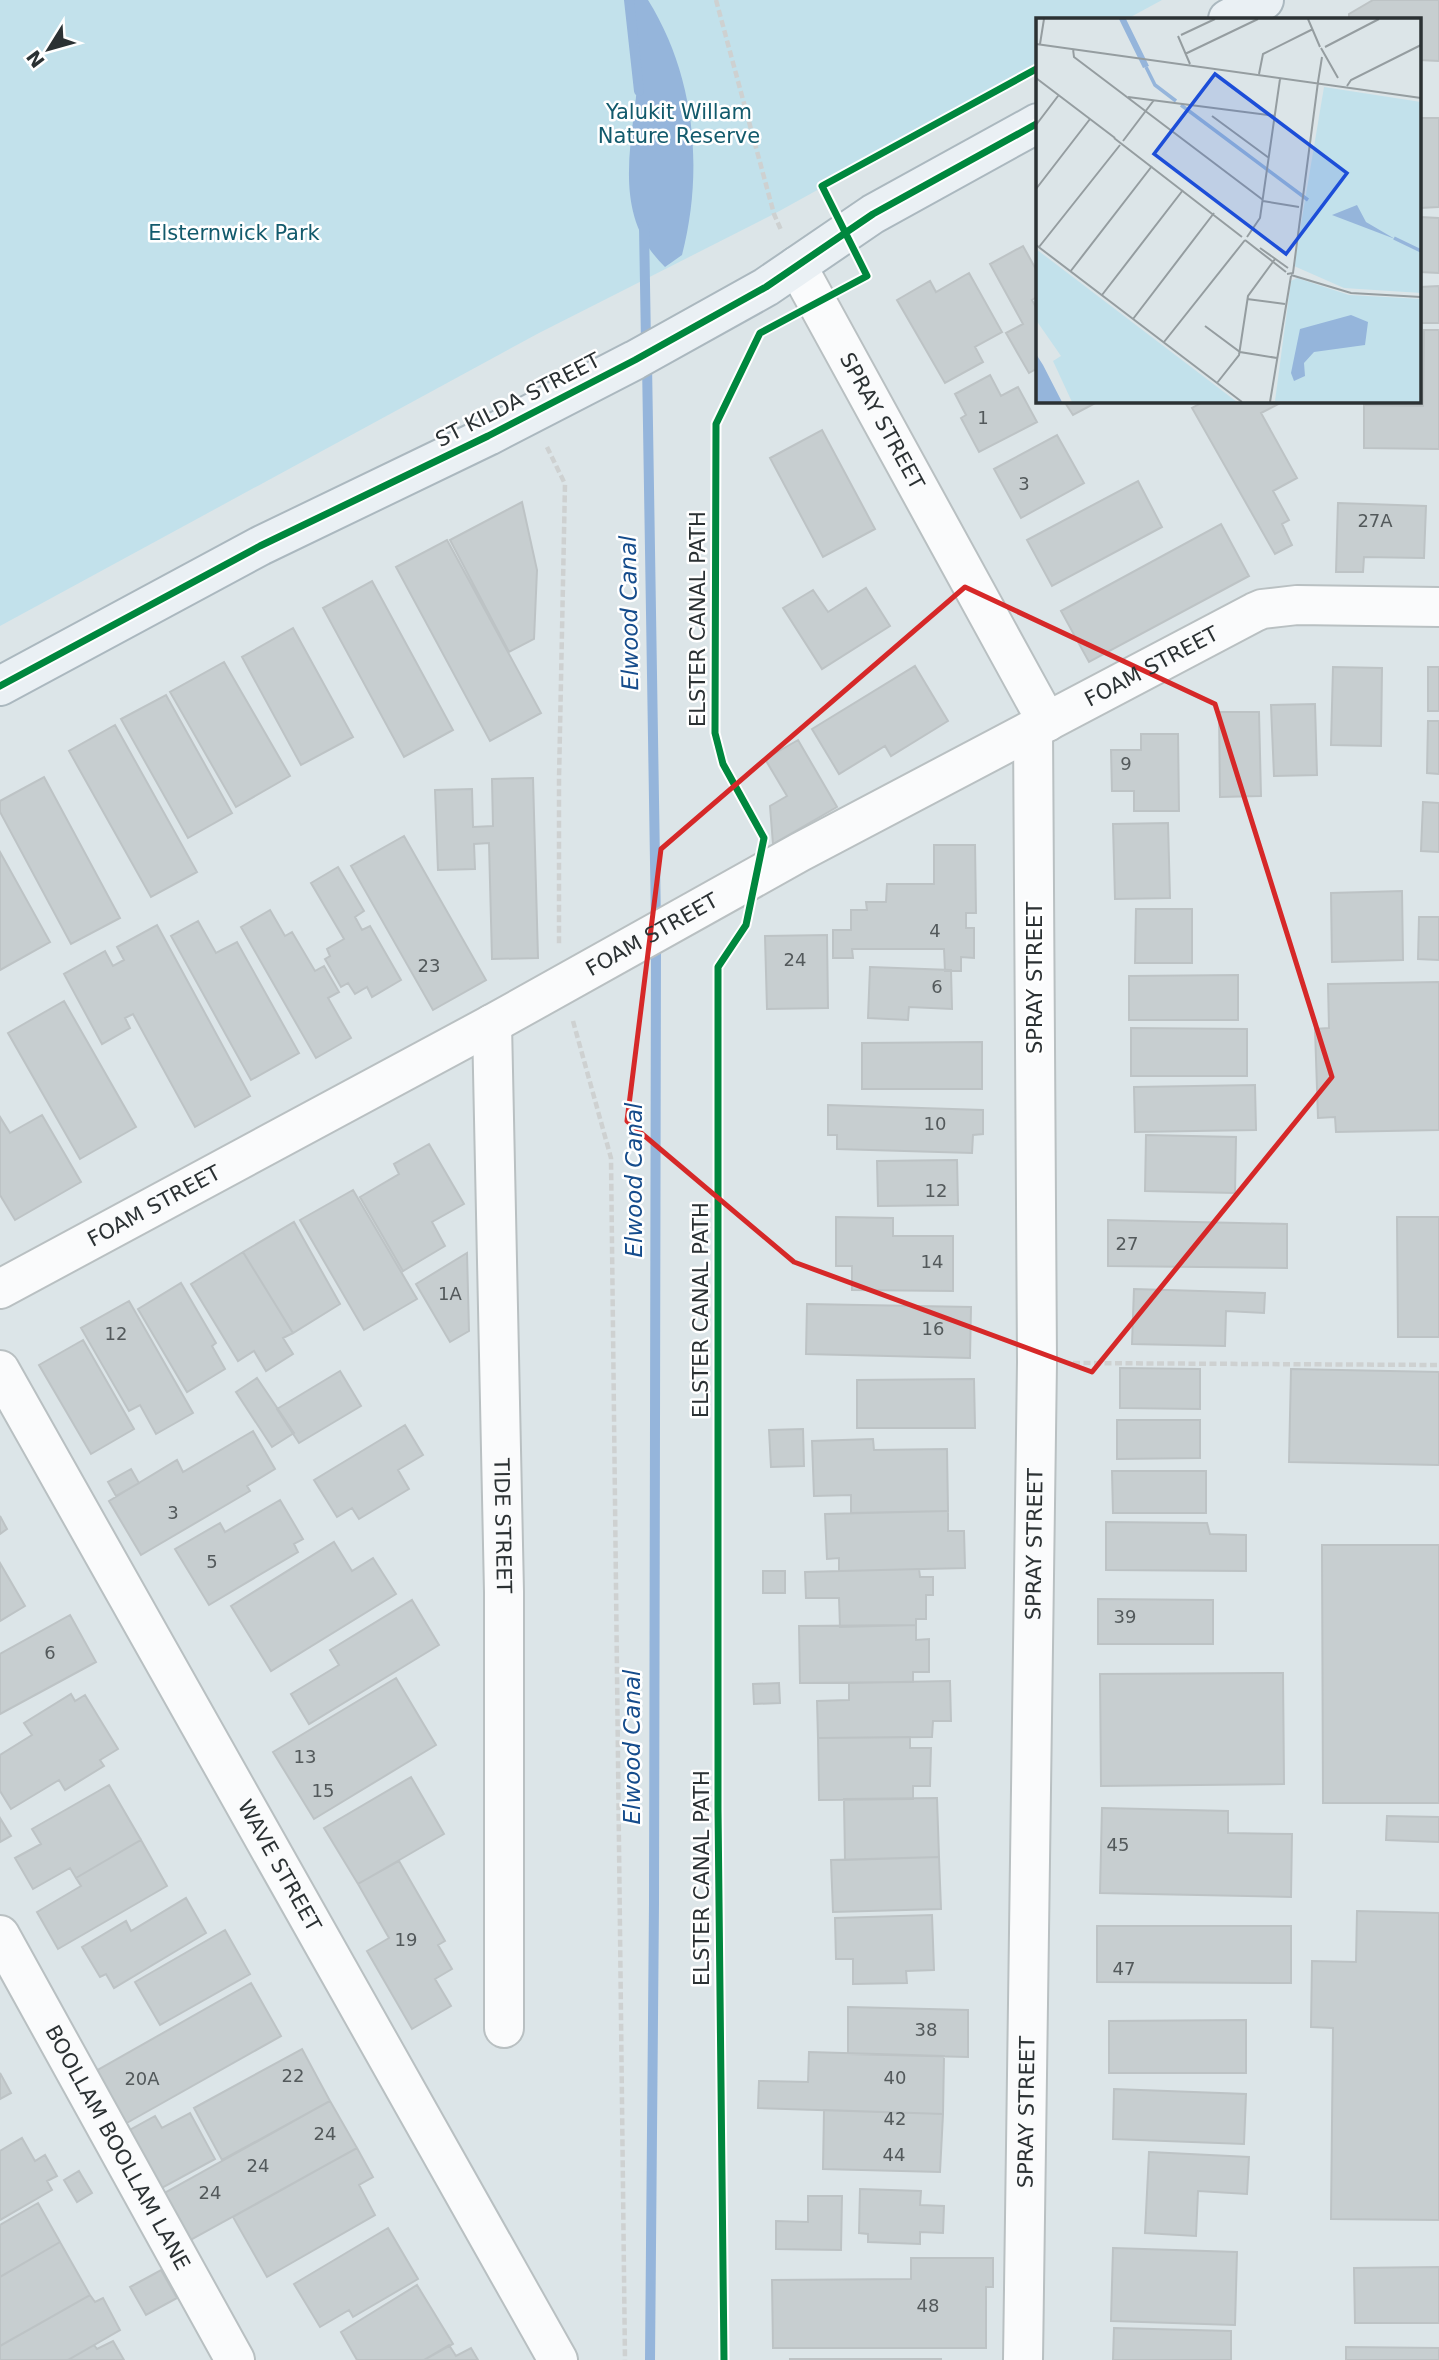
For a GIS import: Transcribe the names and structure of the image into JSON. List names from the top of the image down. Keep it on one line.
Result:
{"streets":{"main road":["ST KILDA STREET"],"street":["SPRAY STREET","FOAM STREET","TIDE STREET","WAVE STREET","BOOLLAM BOOLLAM LANE"],"cycle path":["ELSTER CANAL PATH"]},"crossings":[["ST KILDA STREET","SPRAY STREET"],["SPRAY STREET","FOAM STREET"],["ELSTER CANAL PATH","FOAM STREET"],["FOAM STREET","TIDE STREET"]],"water":["Elwood Canal"],"parks":["Yalukit Willam Nature Reserve","Elsternwick Park"],"house_numbers":["1","3","27A","9","4","24","23","6","10","12","27","14","1A","16","12","3","5","39","6","13","15","45","19","47","38","22","40","20A","42","24","44","24","24","48"],"north":"bottom left"}
